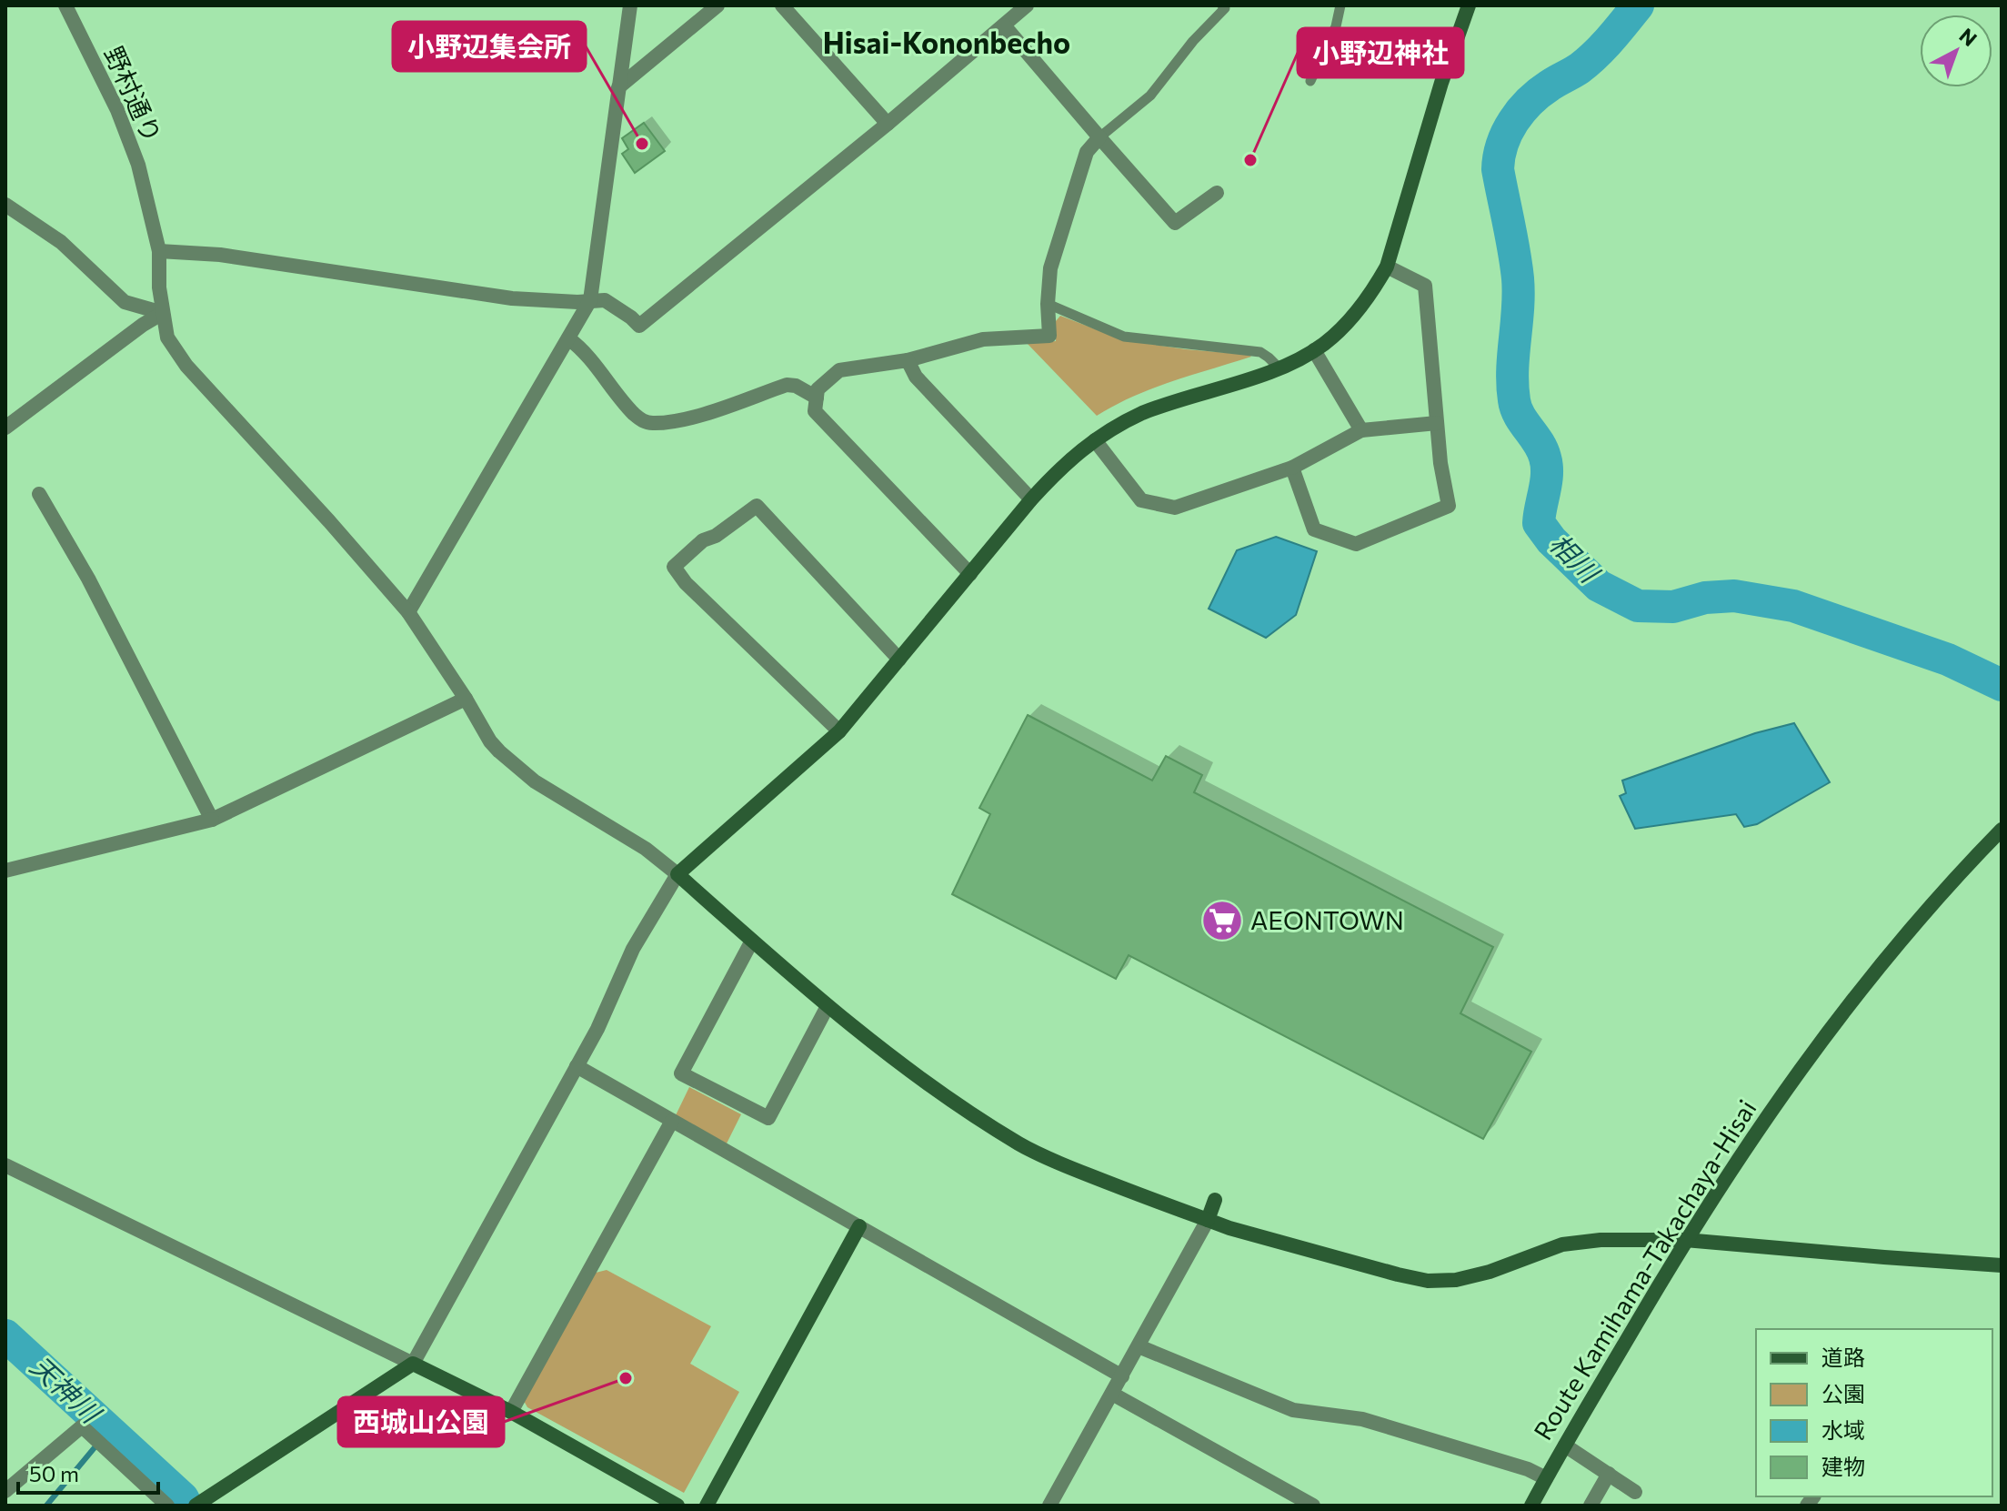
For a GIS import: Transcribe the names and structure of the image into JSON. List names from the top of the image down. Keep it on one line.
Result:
{"streets":{"street":["野村通り","Route Kamihama-Takachaya-Hisai"]},"districts":["Hisai-Kononbecho"],"water":["相川","天神川"],"places":{"other":["小野辺集会所","小野辺神社","西城山公園"],"supermarket":["AEONTOWN"]},"legend":["道路","公園","水域","建物"],"scale_bar":"50 m","north":"top right"}
